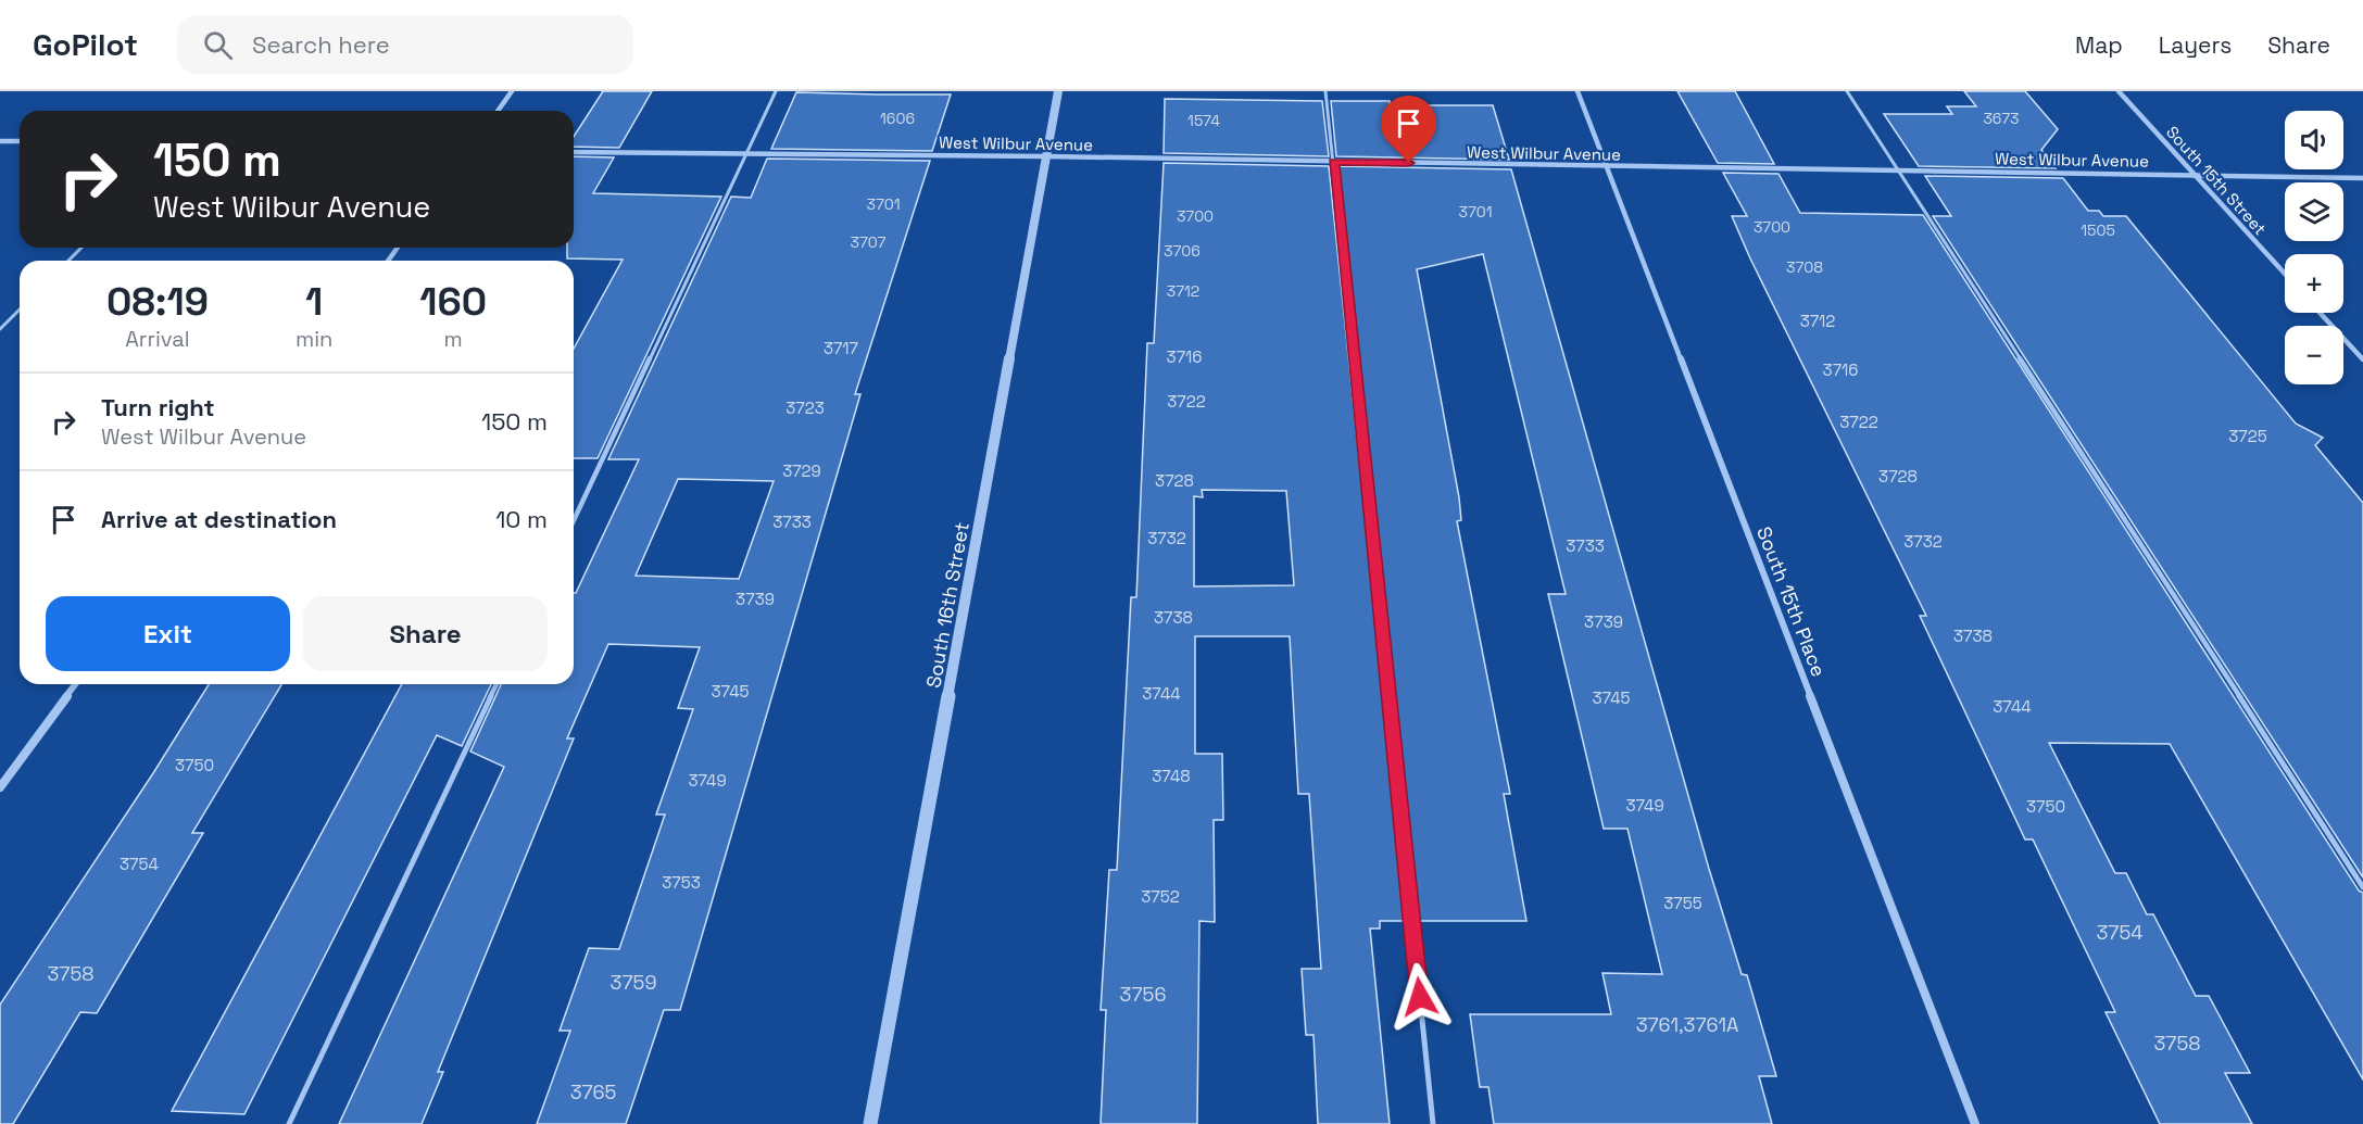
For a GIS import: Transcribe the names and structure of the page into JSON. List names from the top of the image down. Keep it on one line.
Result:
{"streets":{"street":["West Wilbur Avenue","South 15th Street","South 15th Place","South 16th Street"]},"crossings":[["West Wilbur Avenue","South 15th Street"],["West Wilbur Avenue","South 15th Place"],["West Wilbur Avenue","South 16th Street"]],"house_numbers":["1606","3673","1574","3701","3701","3700","3700","1505","3707","3706","3708","3712","3712","3717","3716","3716","3722","3723","3722","3725","3729","3728","3728","3733","3732","3732","3733","3739","3738","3739","3738","3745","3744","3745","3744","3750","3748","3749","3749","3750","3754","3753","3752","3755","3754","3758","3759","3756","3761,3761A","3758","3765"],"page":{"header":"GoPilot","search":"Search here","nav":["Map","Layers","Share"],"map_buttons":["+","−"],"turn":["150 m","West Wilbur Avenue"],"eta":["08:19","Arrival","1","min","160","m"],"list":[{"name":"Turn right","note":"West Wilbur Avenue","value":"150 m"},{"name":"Arrive at destination","value":"10 m"}],"buttons":["Exit","Share"]}}
